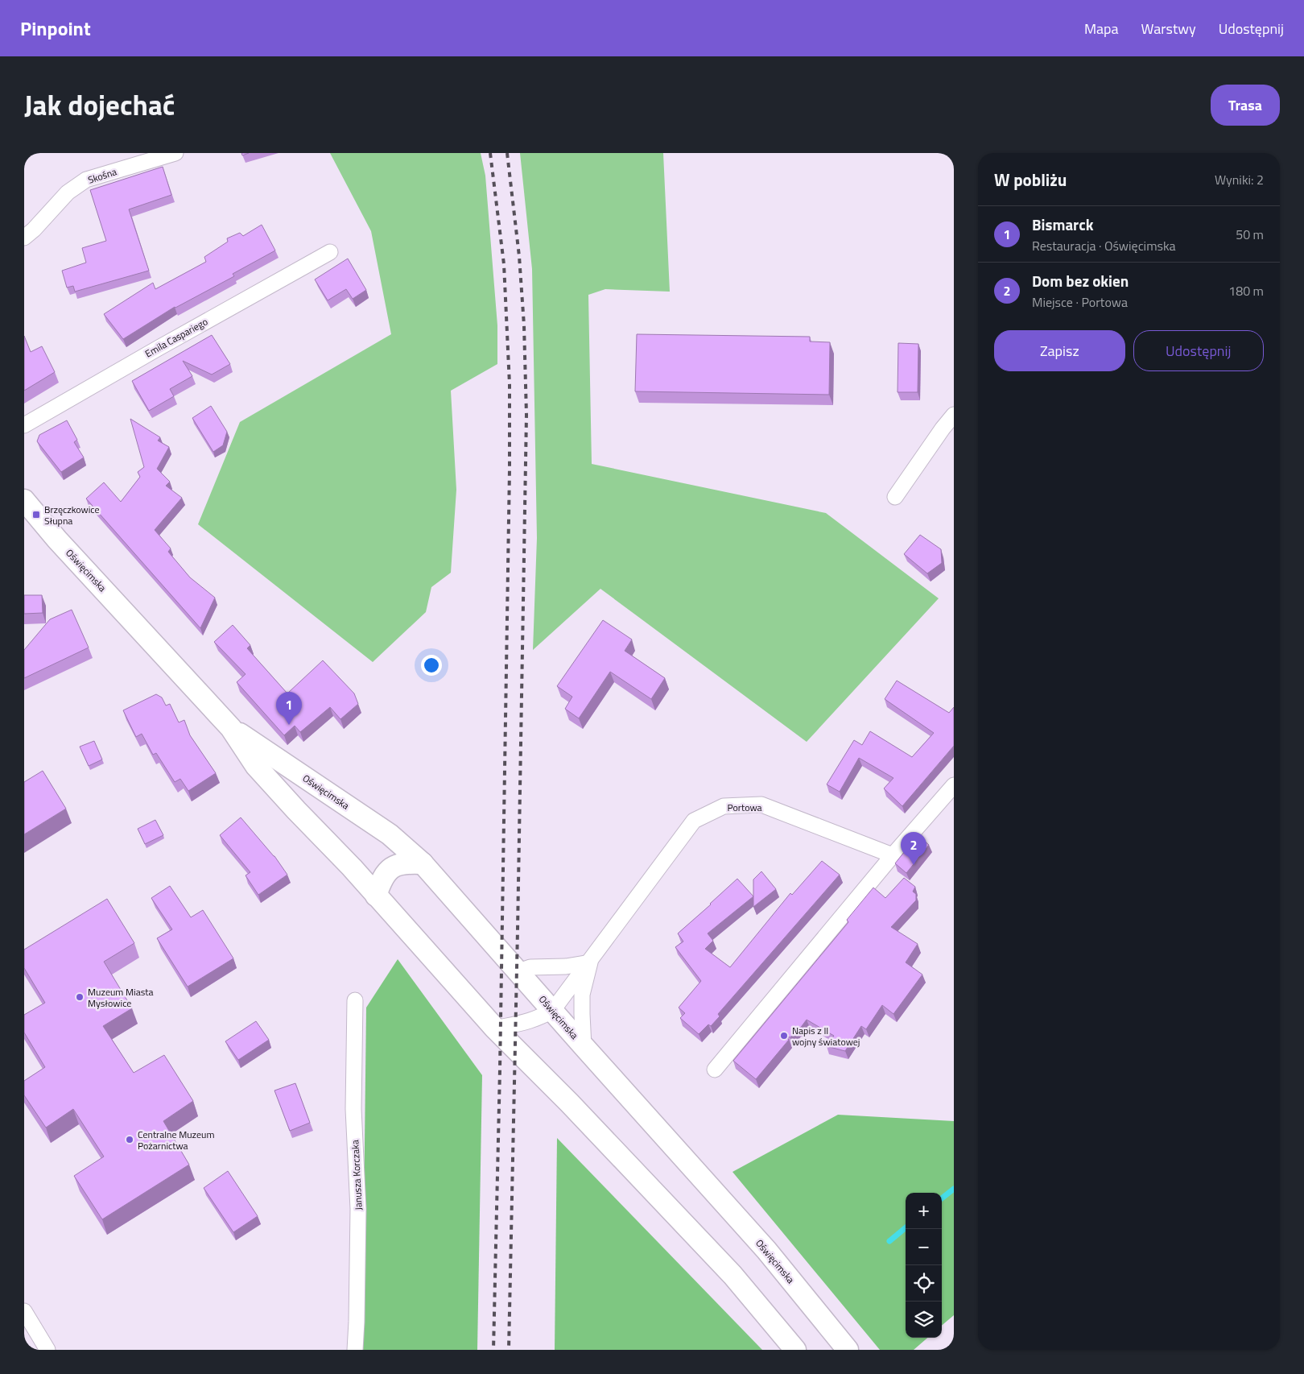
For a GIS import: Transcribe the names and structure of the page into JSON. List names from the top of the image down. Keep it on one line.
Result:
{"streets":{"main road":["Oświęcimska"],"street":["Skośna","Emila Caspariego","Portowa","Janusza Korczaka"]},"crossings":[["Oświęcimska","Portowa"]],"places":{"transit":["Brzęczkowice Słupna"],"other":["Muzeum Miasta Mysłowice","Napis z II wojny światowej","Centralne Muzeum Pożarnictwa"]},"page":{"header":"Pinpoint","nav":["Mapa","Warstwy","Udostępnij"],"title":"Jak dojechać","buttons":["Trasa",["Zapisz","Udostępnij"]],"heading":["W pobliżu","Wyniki: 2"],"list":[{"mark":"1","name":"Bismarck","note":"Restauracja · Oświęcimska","value":"50 m"},{"mark":"2","name":"Dom bez okien","note":"Miejsce · Portowa","value":"180 m"}],"pins":["1","2"],"map_buttons":["+","−"]}}
